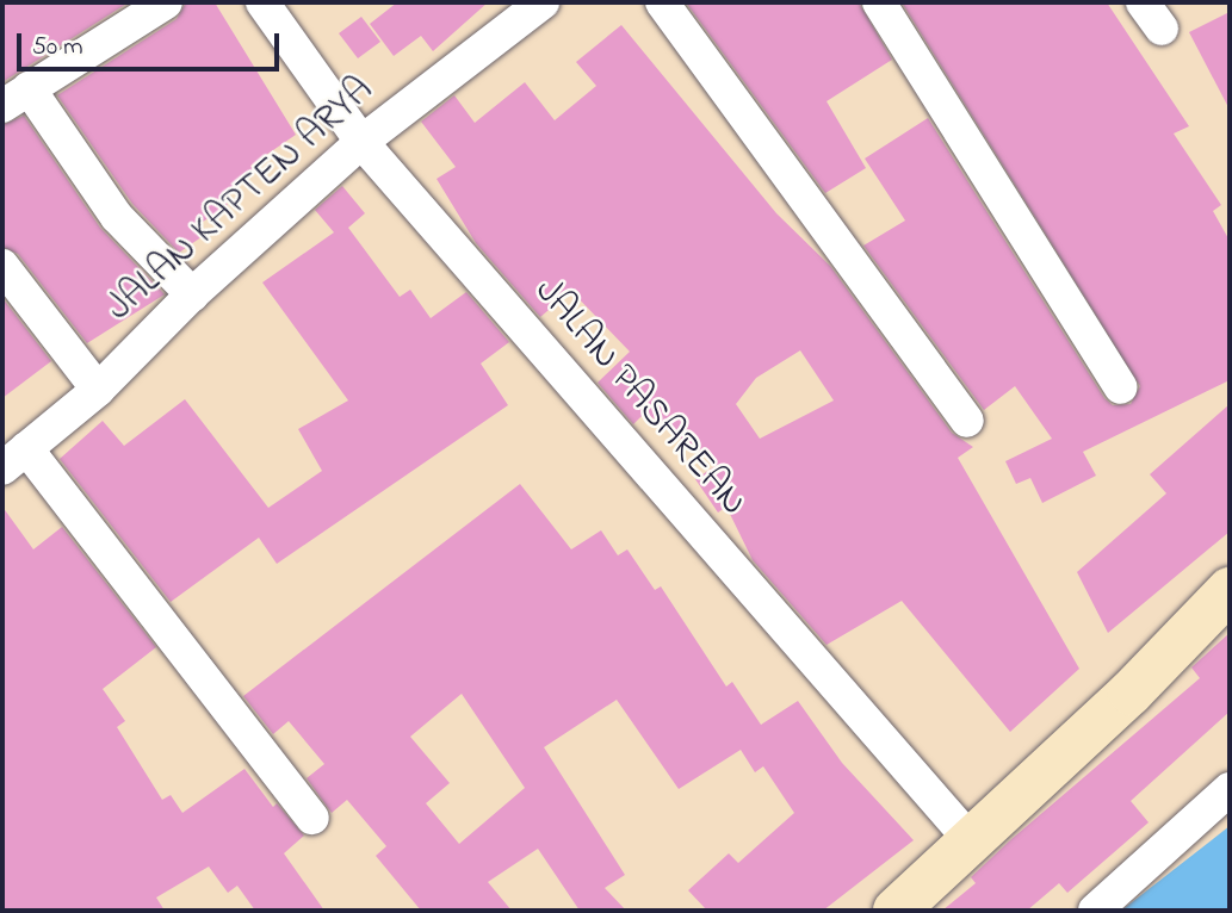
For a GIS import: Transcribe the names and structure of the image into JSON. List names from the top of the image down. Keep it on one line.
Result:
{"streets":{"street":["JALAN KAPTEN ARYA","JALAN PASAREAN"]},"crossings":[["JALAN KAPTEN ARYA","JALAN PASAREAN"]],"scale_bar":"50 m"}
